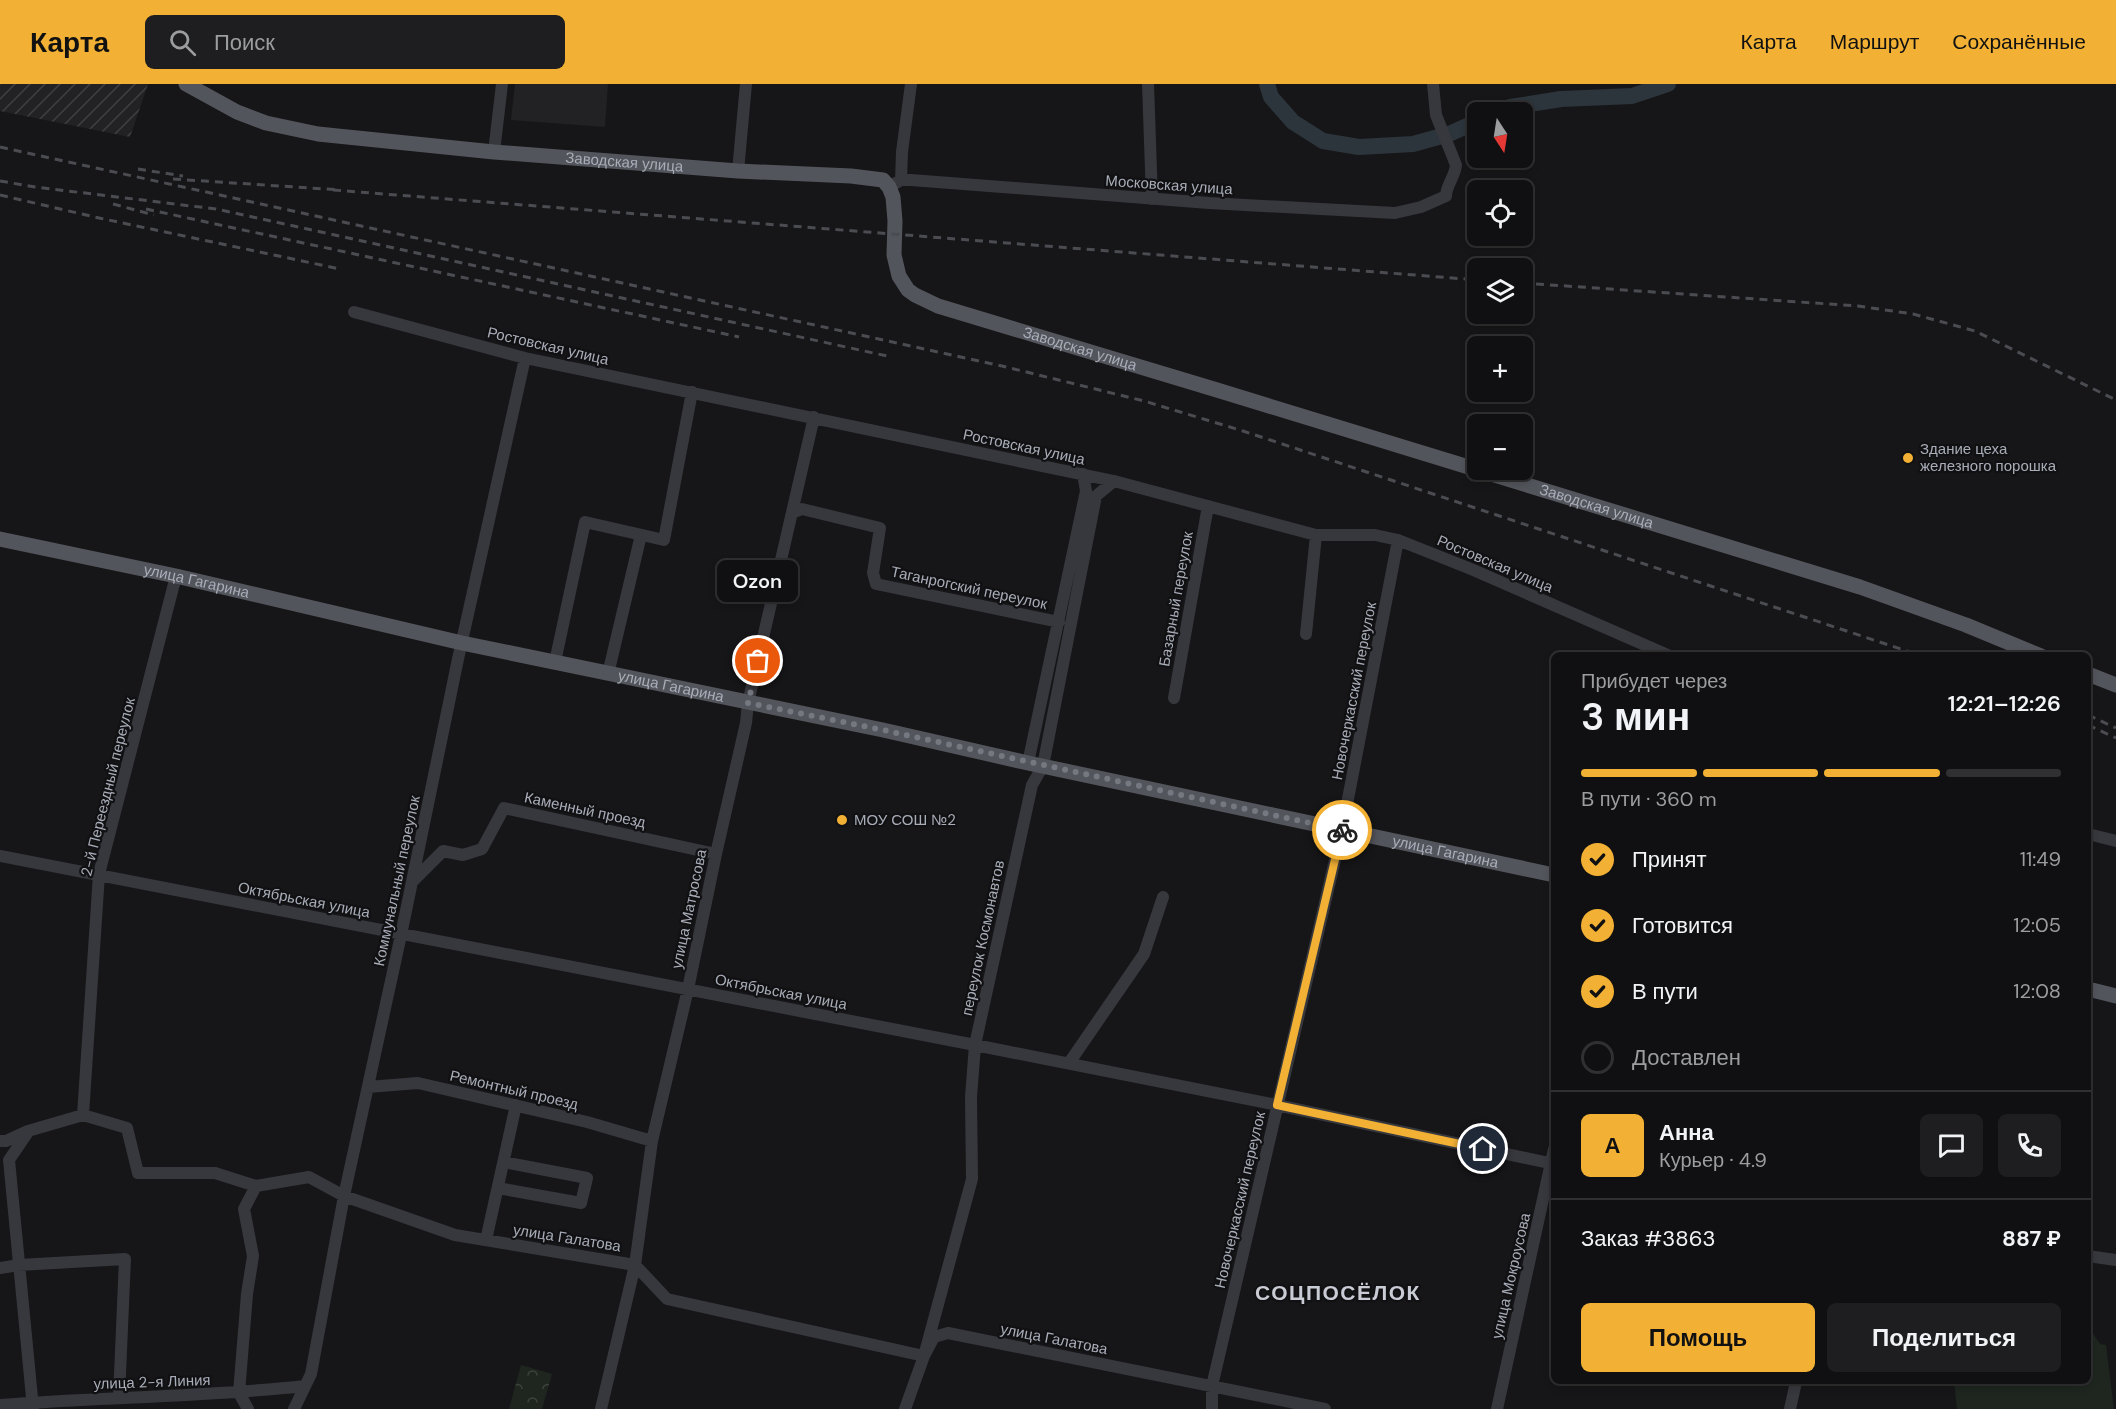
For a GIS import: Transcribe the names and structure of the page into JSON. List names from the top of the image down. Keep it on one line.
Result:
{"streets":{"main road":["Заводская улица","улица Гагарина"],"street":["Московская улица","Ростовская улица","Таганрогский переулок","Базарный переулок","Новочеркасский переулок","2-й Переездный переулок","Каменный проезд","Коммунальный переулок","Октябрьская улица","улица Матросова","переулок Космонавтов","Ремонтный проезд","улица Галатова","улица Мокроусова","улица 2-я Линия"]},"crossings":[["Заводская улица","Московская улица"],["Ростовская улица","Базарный переулок"],["Ростовская улица","Новочеркасский переулок"],["Ростовская улица","Коммунальный переулок"],["Ростовская улица","улица Матросова"],["Ростовская улица","переулок Космонавтов"],["улица Гагарина","Новочеркасский переулок"],["улица Гагарина","2-й Переездный переулок"],["улица Гагарина","Коммунальный переулок"],["улица Гагарина","улица Матросова"],["улица Гагарина","переулок Космонавтов"],["Таганрогский переулок","улица Матросова"],["Новочеркасский переулок","Октябрьская улица"],["Новочеркасский переулок","улица Галатова"],["2-й Переездный переулок","Октябрьская улица"],["2-й Переездный переулок","улица Галатова"],["Каменный проезд","Коммунальный переулок"],["Каменный проезд","улица Матросова"],["Коммунальный переулок","Октябрьская улица"],["Коммунальный переулок","Ремонтный проезд"],["Коммунальный переулок","улица Галатова"],["Коммунальный переулок","улица 2-я Линия"],["Октябрьская улица","улица Матросова"],["Октябрьская улица","переулок Космонавтов"],["улица Матросова","Ремонтный проезд"],["улица Матросова","улица Галатова"],["переулок Космонавтов","улица Галатова"]],"districts":["СОЦПОСЁЛОК"],"places":["Здание цеха железного порошка","Ozon","МОУ СОШ №2"],"north":"bottom","page":{"header":"Карта","search":"Поиск","nav":["Карта","Маршрут","Сохранённые"],"map_buttons":["+","−"],"bubble":"Ozon","heading":["3 мин","Прибудет через","12:21–12:26"],"panel":["Анна","Курьер · 4.9","Заказ #3863","887 ₽"],"bar":"В пути · 360 m","list":[["Принят","11:49"],["Готовится","12:05"],["В пути","12:08"],"Доставлен"],"round":"А","buttons":["Помощь","Поделиться"]}}
